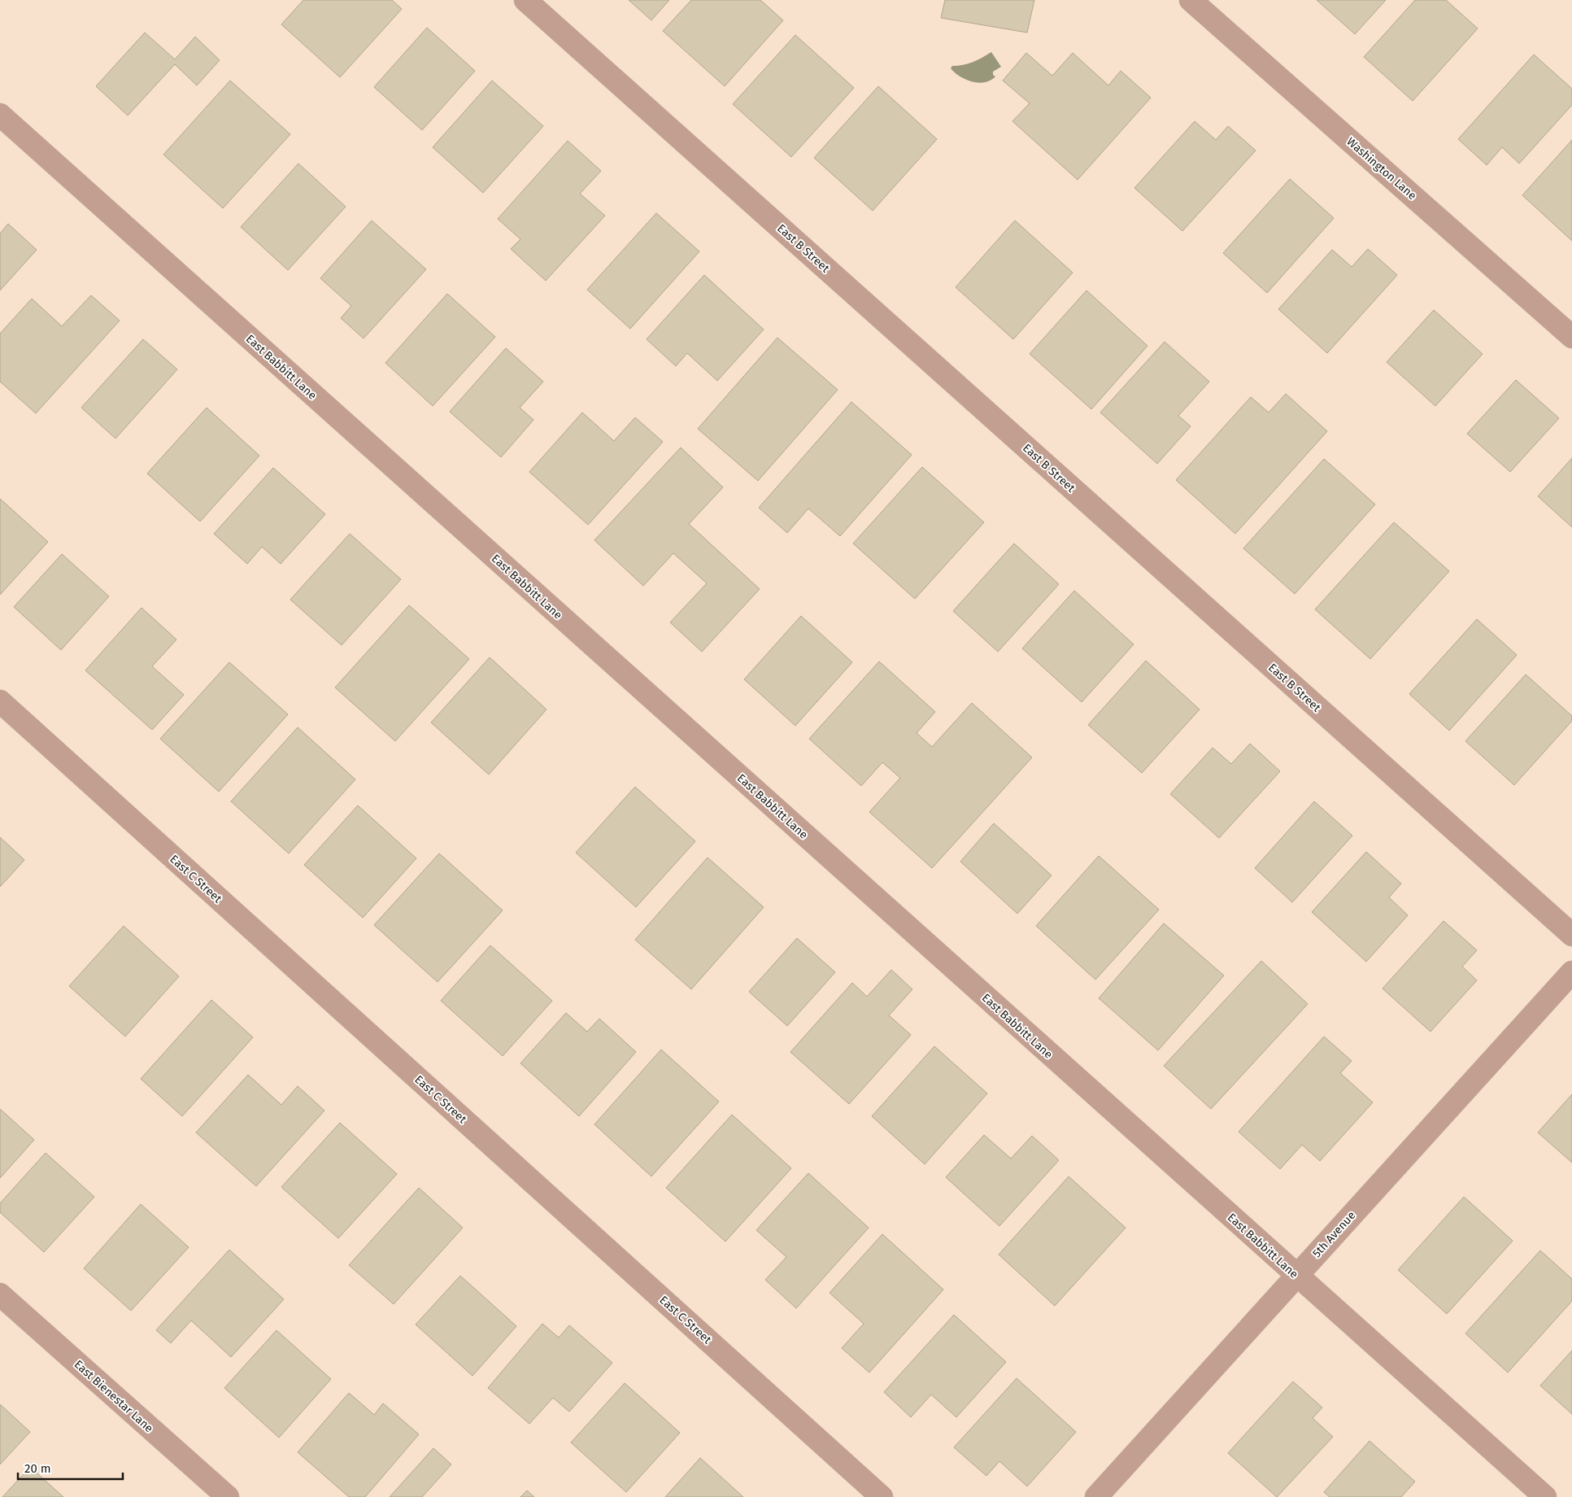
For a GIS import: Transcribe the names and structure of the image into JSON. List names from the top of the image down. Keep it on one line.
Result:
{"streets":{"street":["Washington Lane","East B Street","East Babbitt Lane","East C Street","5th Avenue","East Bienestar Lane"]},"crossings":[["East Babbitt Lane","5th Avenue"]],"scale_bar":"20 m"}
